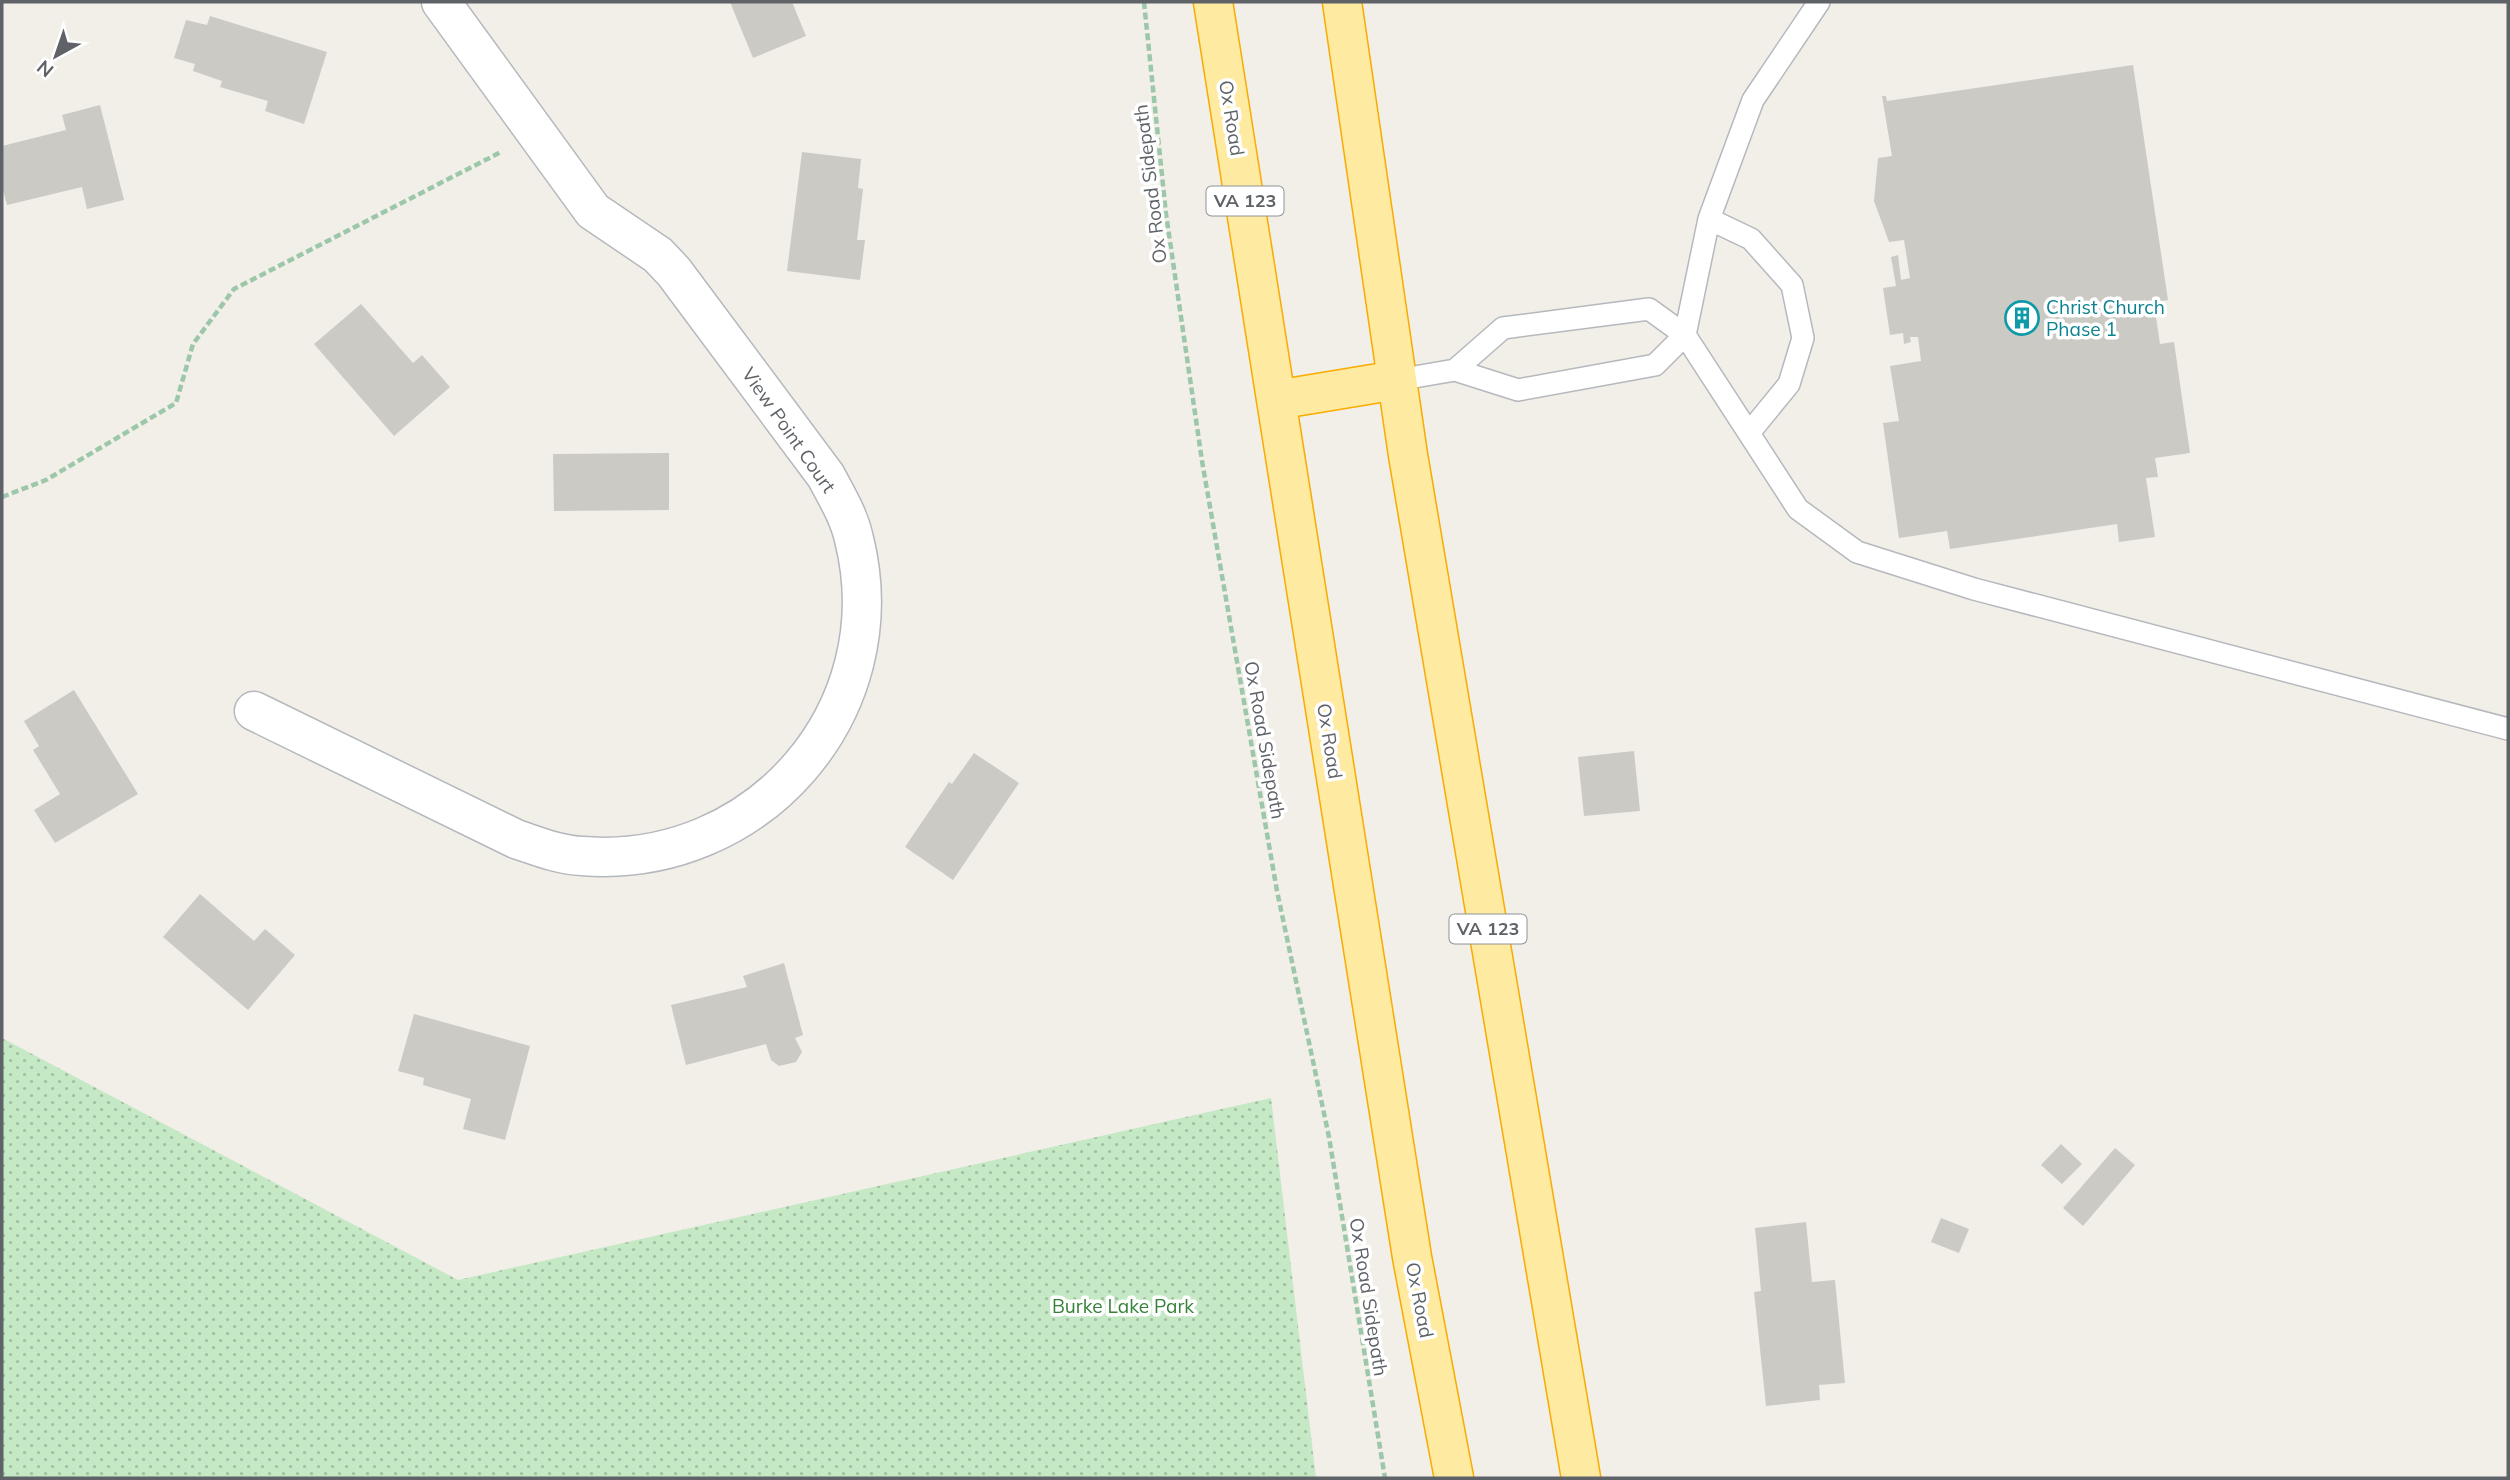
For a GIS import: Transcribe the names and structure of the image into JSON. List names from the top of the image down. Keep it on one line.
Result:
{"streets":{"highway":["Ox Road","VA 123"],"street":["View Point Court"],"path":["Ox Road Sidepath"]},"parks":["Burke Lake Park"],"places":{"building":["Christ Church Phase 1"]},"north":"bottom left"}
